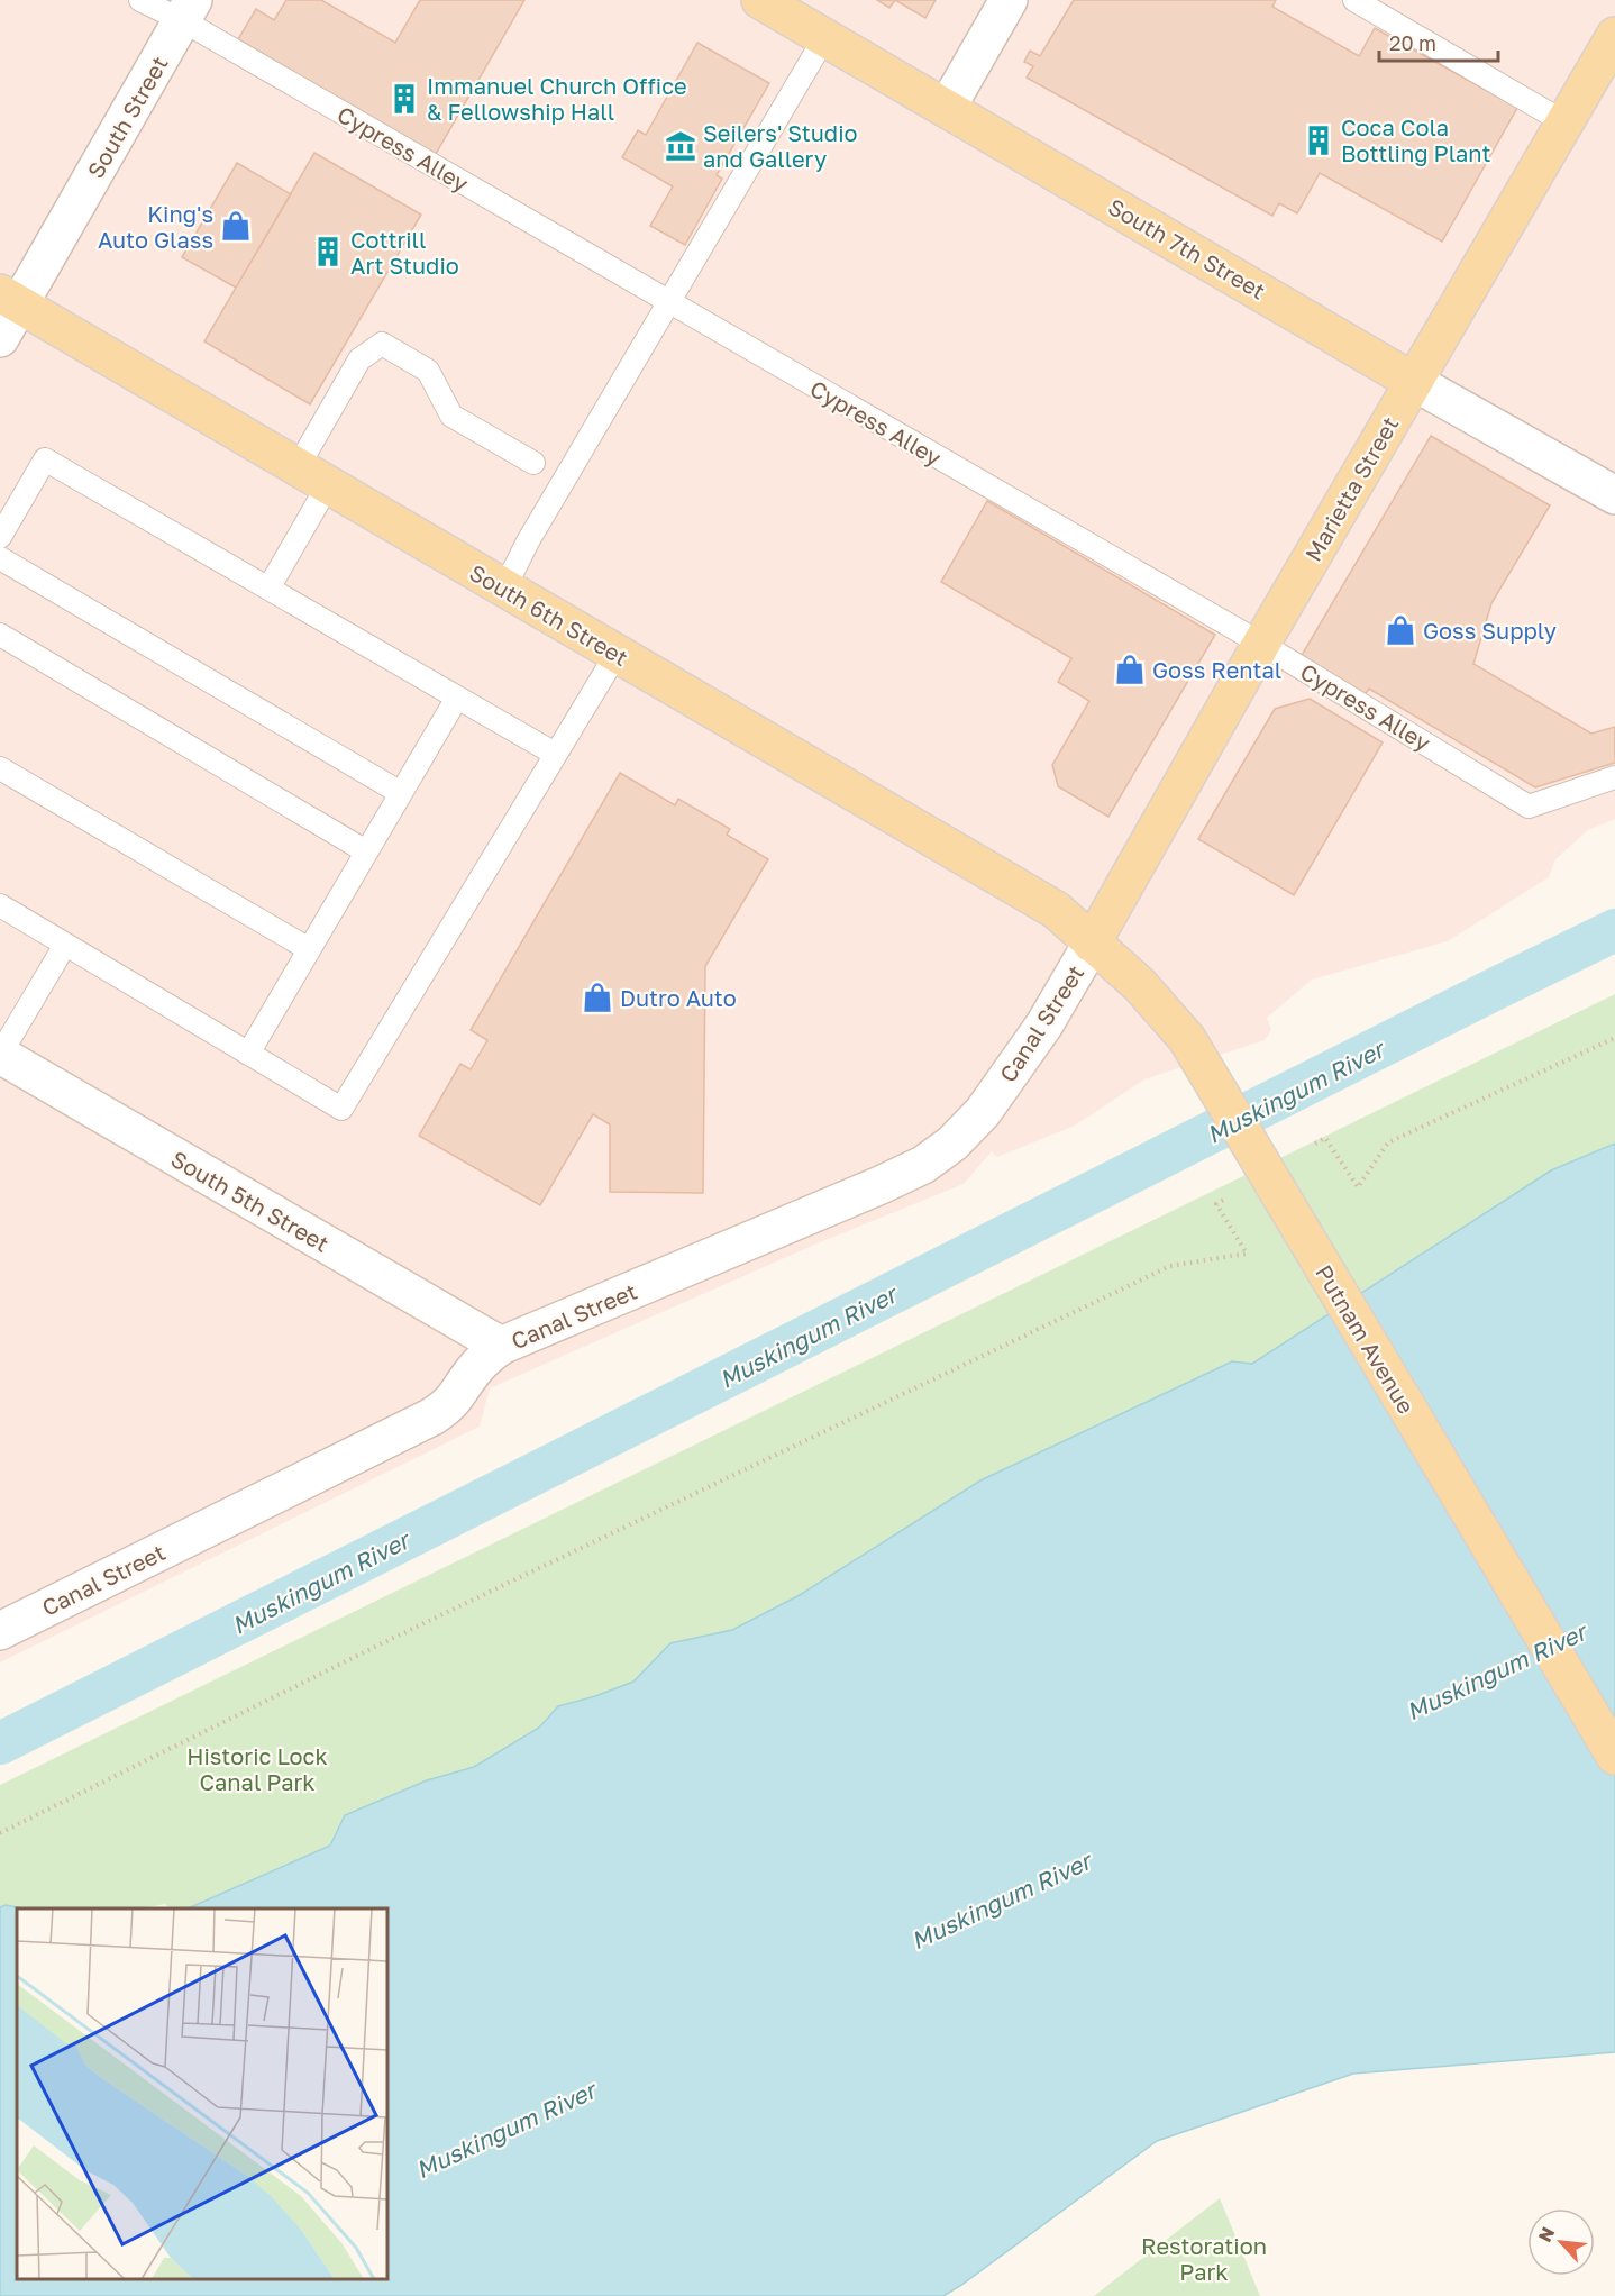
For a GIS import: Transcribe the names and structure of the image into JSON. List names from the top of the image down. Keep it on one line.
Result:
{"streets":{"main road":["South 7th Street","Marietta Street","South 6th Street","Putnam Avenue"],"street":["South Street","Canal Street","South 5th Street"],"lane":["Cypress Alley"]},"crossings":[["South Street","Cypress Alley"],["South Street","South 6th Street"],["Cypress Alley","Marietta Street"],["South 7th Street","Marietta Street"],["Marietta Street","South 6th Street"],["Marietta Street","Canal Street"],["Marietta Street","Putnam Avenue"],["South 6th Street","Canal Street"],["South 6th Street","Putnam Avenue"],["Canal Street","South 5th Street"],["Canal Street","Putnam Avenue"]],"water":["Muskingum River"],"parks":["Historic Lock Canal Park","Restoration Park"],"places":{"building":["Immanuel Church Office & Fellowship Hall","Coca Cola Bottling Plant","Cottrill Art Studio"],"museum":["Seilers' Studio and Gallery"],"shop":["King's Auto Glass","Goss Supply","Goss Rental","Dutro Auto"]},"scale_bar":"20 m","north":"top left"}
